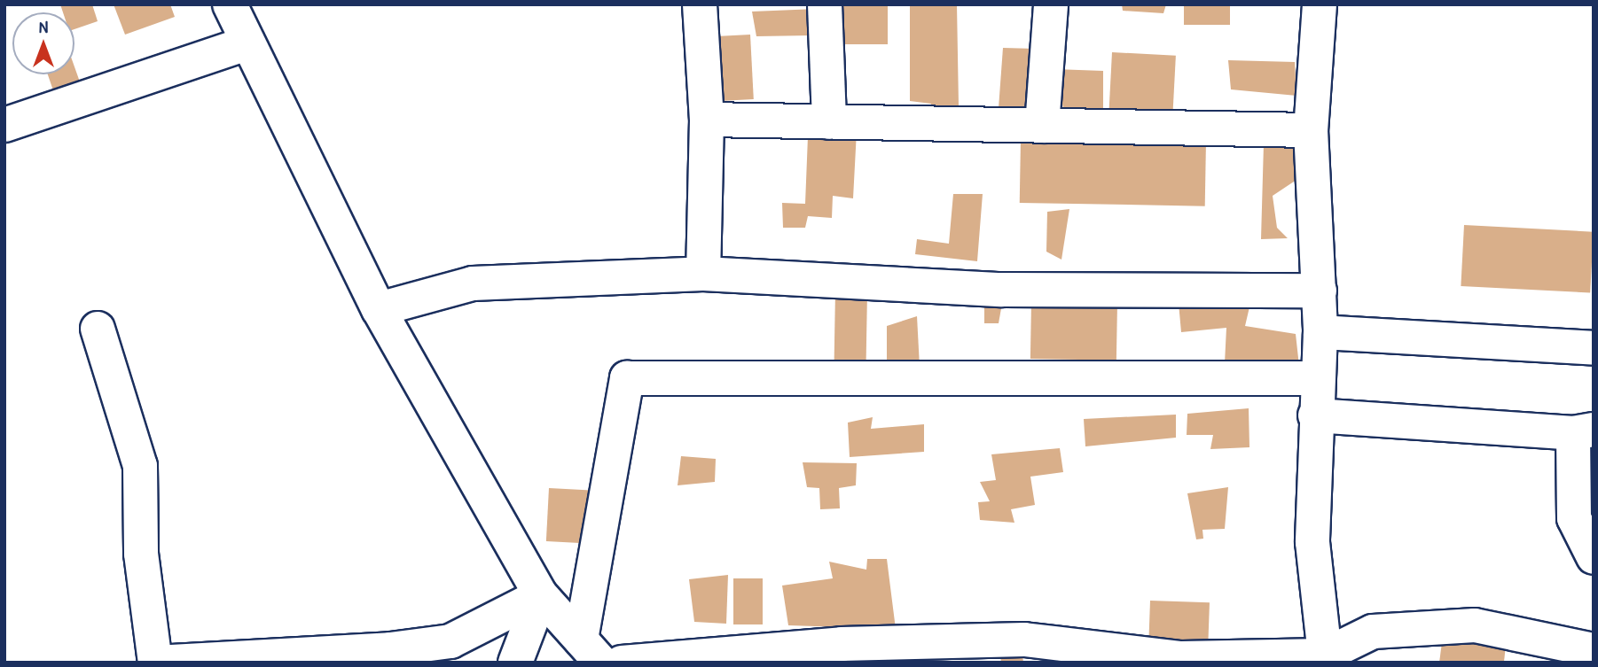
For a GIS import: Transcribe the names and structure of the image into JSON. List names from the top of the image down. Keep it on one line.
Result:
{"north":"top"}
